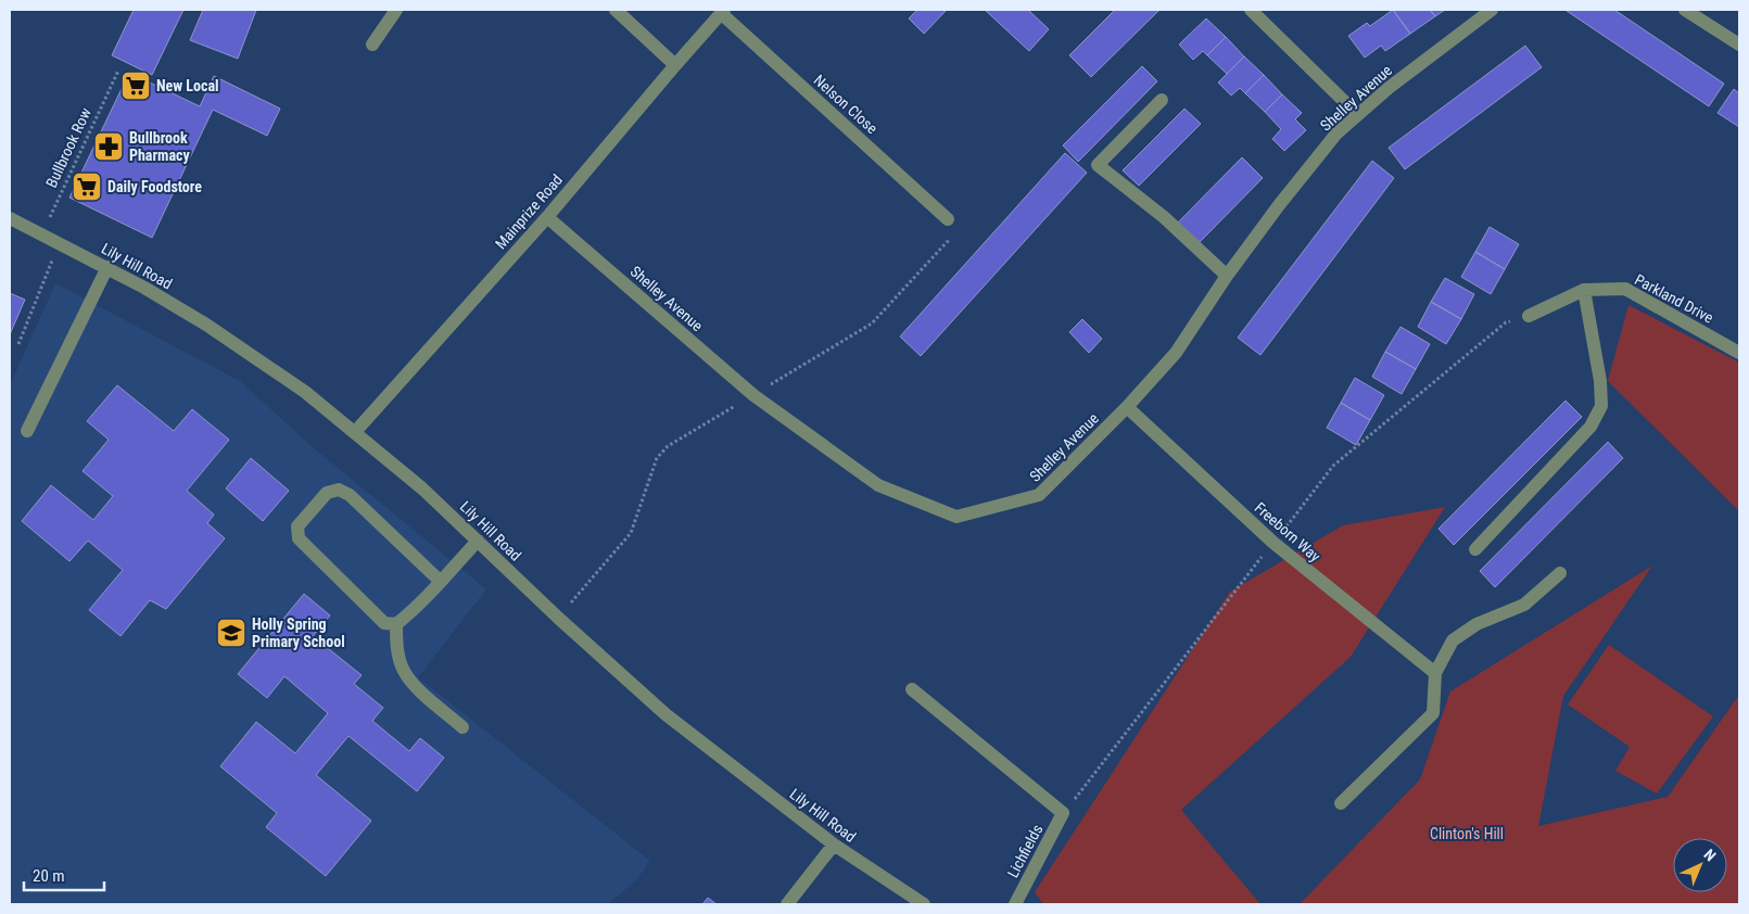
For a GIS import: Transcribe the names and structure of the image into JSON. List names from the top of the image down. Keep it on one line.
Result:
{"streets":{"street":["Shelley Avenue","Nelson Close","Mainprize Road","Lily Hill Road","Parkland Drive","Freeborn Way","Lichfields"],"path":["Bullbrook Row"]},"crossings":[["Shelley Avenue","Mainprize Road"],["Shelley Avenue","Freeborn Way"],["Nelson Close","Mainprize Road"],["Bullbrook Row","Lily Hill Road"],["Mainprize Road","Lily Hill Road"]],"parks":["Clinton's Hill"],"places":{"supermarket":["New Local","Daily Foodstore"],"pharmacy":["Bullbrook Pharmacy"],"school or university":["Holly Spring Primary School"]},"scale_bar":"20 m","north":"top right"}
